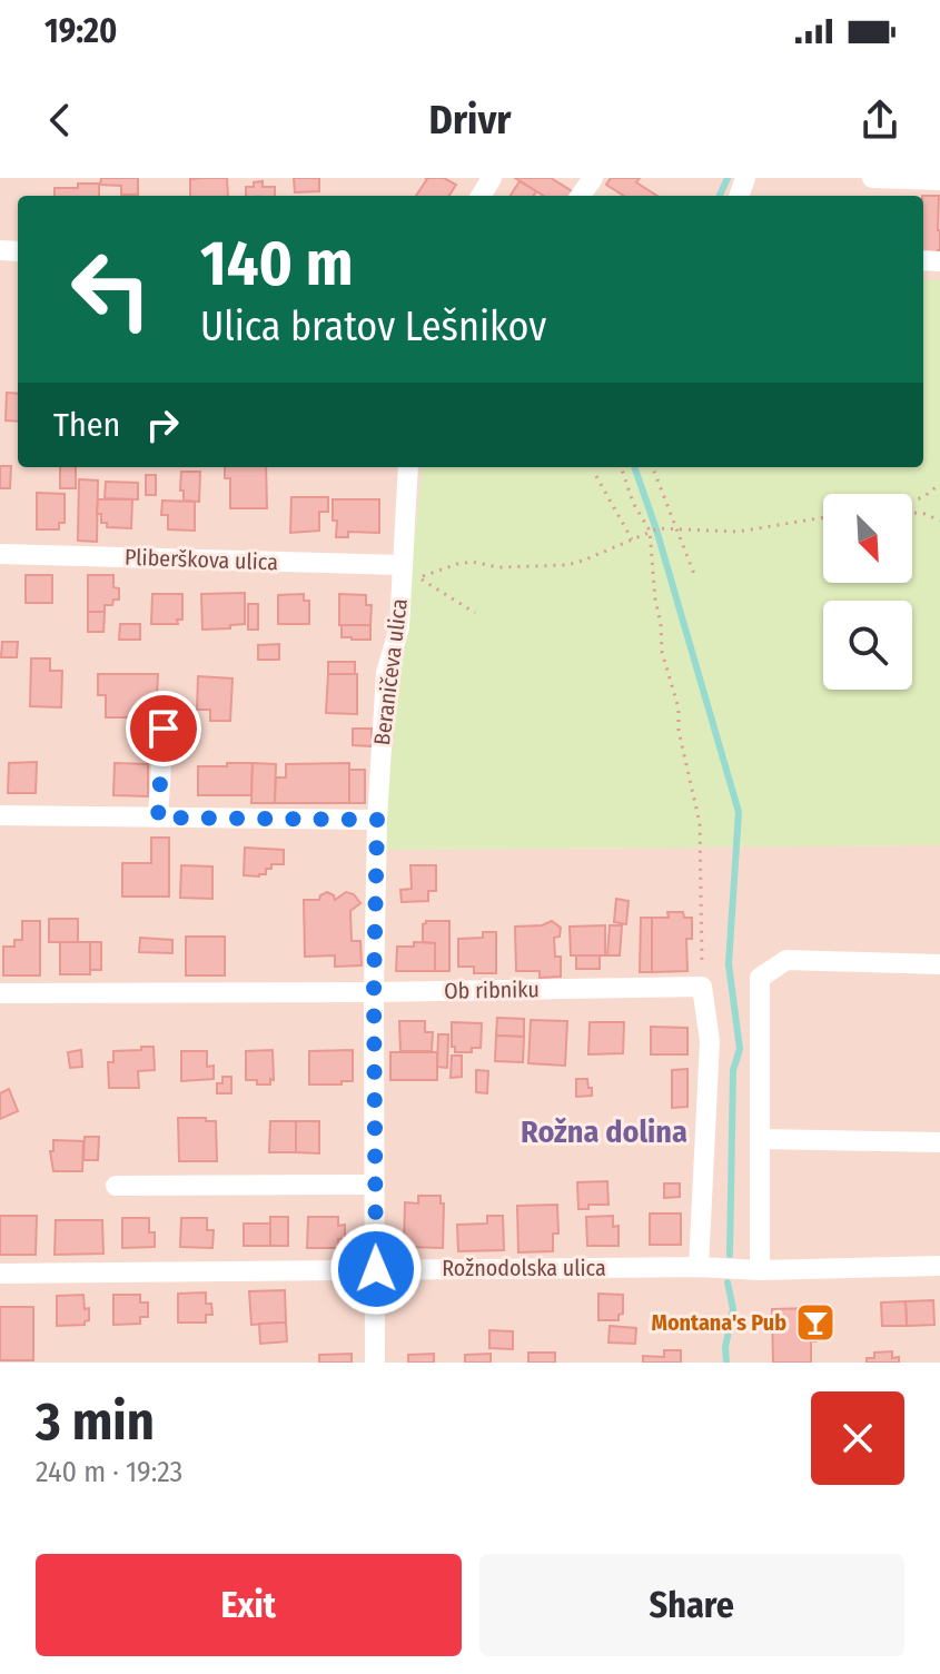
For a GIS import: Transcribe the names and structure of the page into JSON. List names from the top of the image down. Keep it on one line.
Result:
{"streets":{"street":["Pliberškova ulica","Beraničeva ulica","Ob ribniku","Rožnodolska ulica"]},"crossings":[["Pliberškova ulica","Beraničeva ulica"],["Beraničeva ulica","Ob ribniku"],["Beraničeva ulica","Rožnodolska ulica"]],"districts":["Rožna dolina"],"places":{"bar":["Montana's Pub"]},"north":"bottom right","page":{"status":"19:20","header":"Drivr","turn":["140 m","Ulica bratov Lešnikov"],"then":"Then","heading":["3 min","240 m · 19:23"],"buttons":["Exit","Share"]}}
